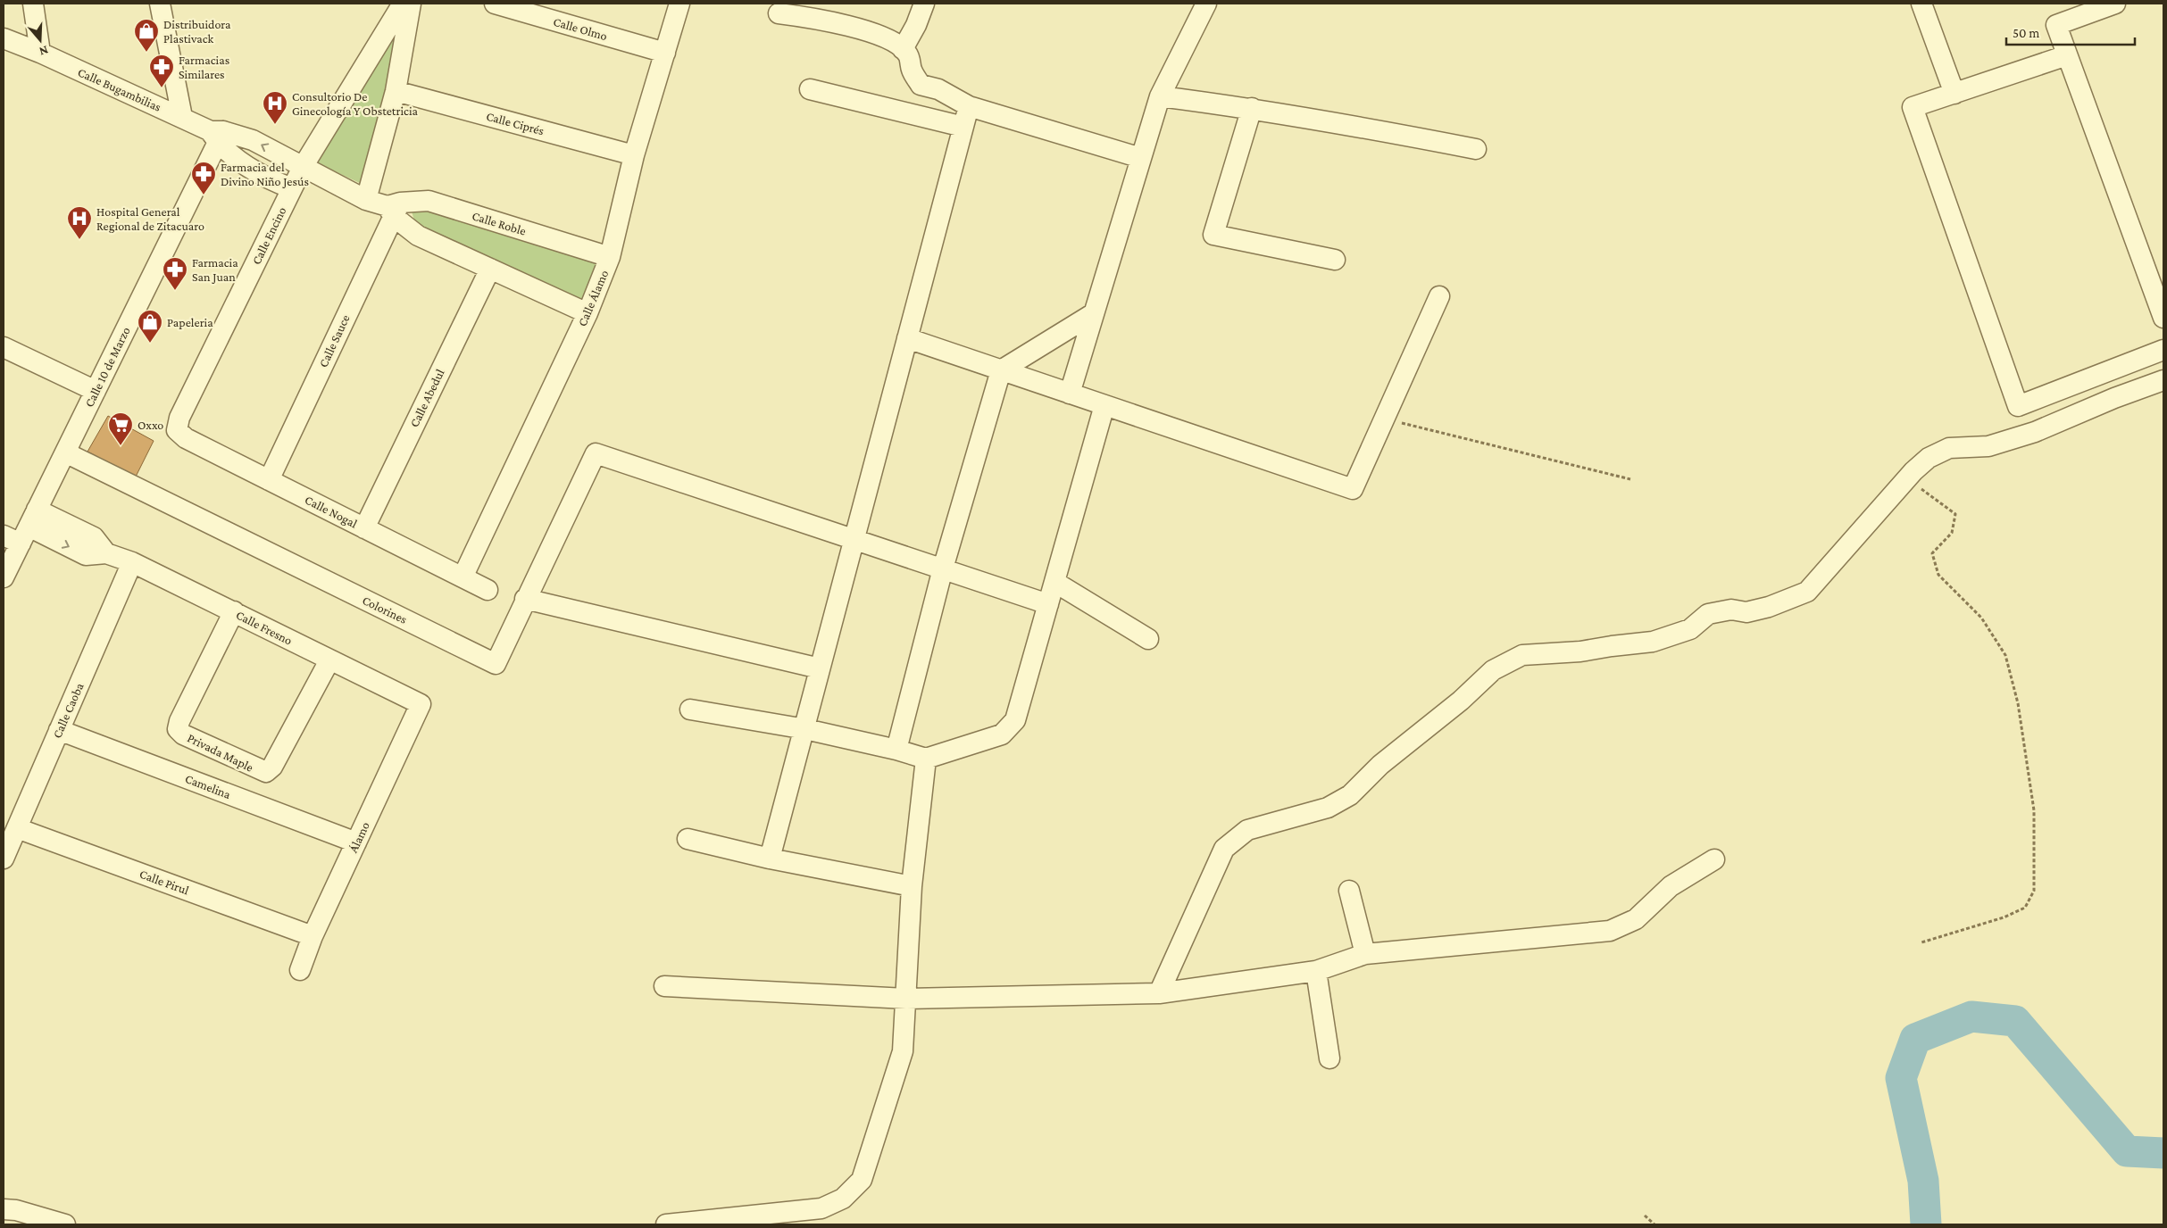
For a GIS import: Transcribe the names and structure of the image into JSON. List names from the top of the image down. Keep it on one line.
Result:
{"streets":{"street":["Calle Olmo","Calle Bugambilias","Calle Ciprés","Calle Roble","Calle Encino","Calle Álamo","Calle Sauce","Calle 10 de Marzo","Calle Abedul","Calle Nogal","Colorines","Calle Fresno","Calle Caoba","Privada Maple","Camelina","Álamo","Calle Pirul"]},"crossings":[["Calle Olmo","Calle Álamo"],["Calle Bugambilias","Calle Roble"],["Calle Bugambilias","Calle 10 de Marzo"],["Calle Ciprés","Calle Álamo"],["Calle Roble","Calle Encino"],["Calle Roble","Calle Álamo"],["Calle Roble","Calle Sauce"],["Calle Roble","Calle 10 de Marzo"],["Calle Roble","Calle Abedul"],["Calle Encino","Calle Nogal"],["Calle Álamo","Calle Nogal"],["Calle Sauce","Calle Nogal"],["Calle 10 de Marzo","Colorines"],["Calle 10 de Marzo","Calle Fresno"],["Calle Abedul","Calle Nogal"],["Calle Fresno","Calle Caoba"],["Calle Fresno","Privada Maple"],["Calle Fresno","Álamo"],["Calle Caoba","Camelina"],["Calle Caoba","Calle Pirul"],["Camelina","Álamo"],["Álamo","Calle Pirul"]],"places":{"shop":["Distribuidora Plastivack","Papeleria"],"pharmacy":["Farmacias Similares","Farmacia del Divino Niño Jesús","Farmacia San Juan"],"hospital":["Consultorio De Ginecología Y Obstetricia","Hospital General Regional de Zitacuaro"],"supermarket":["Oxxo"]},"scale_bar":"50 m","north":"bottom"}
